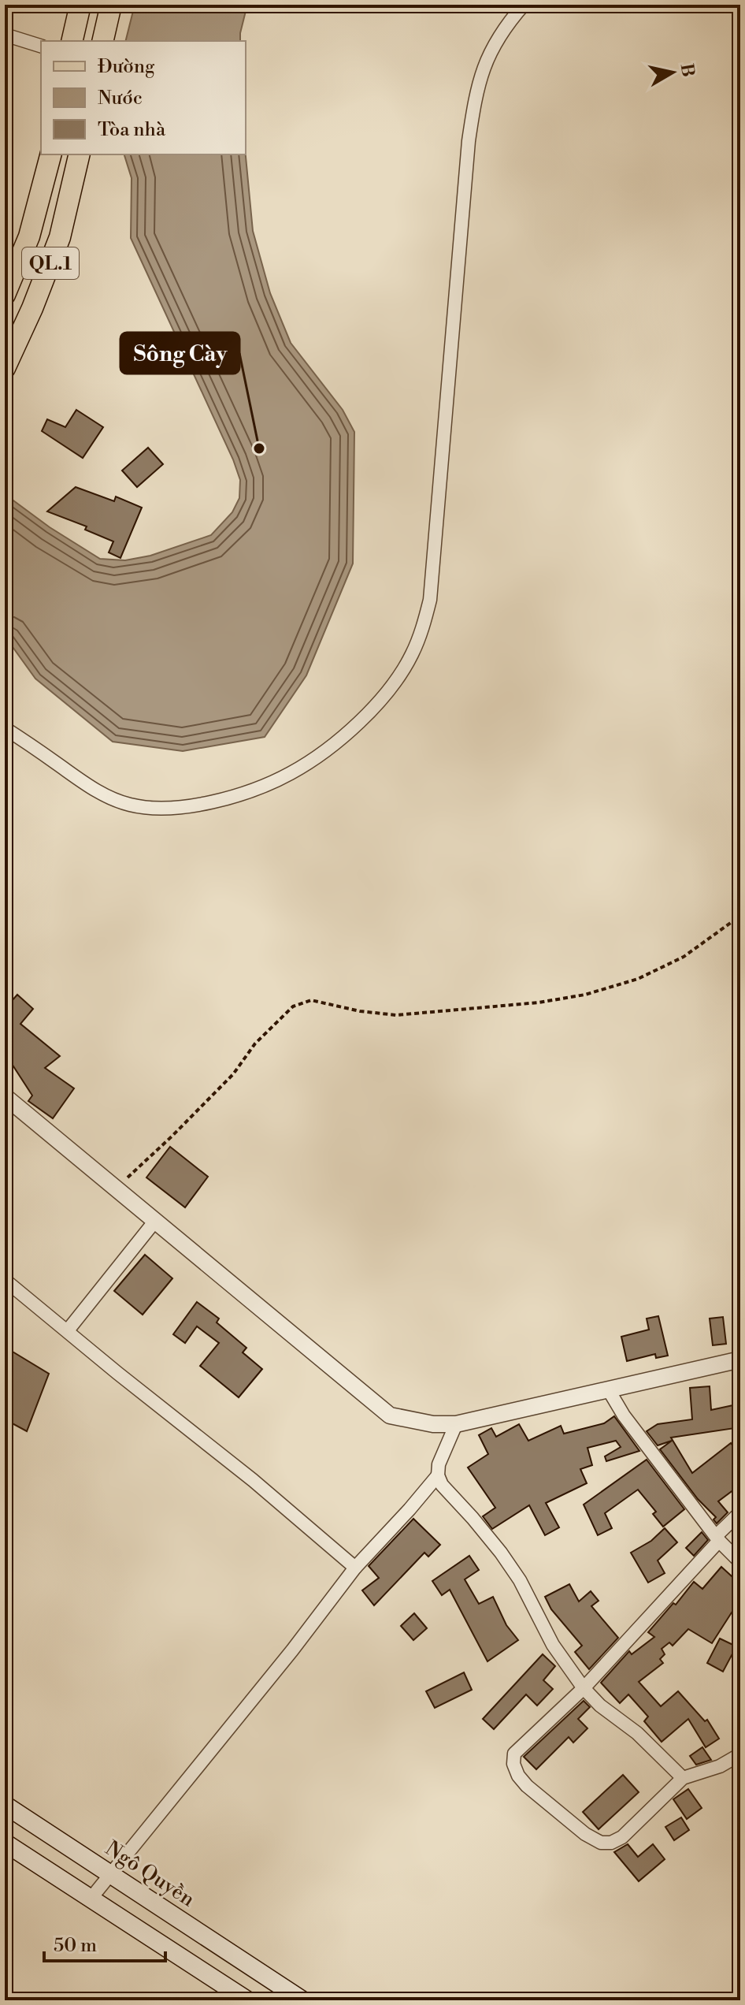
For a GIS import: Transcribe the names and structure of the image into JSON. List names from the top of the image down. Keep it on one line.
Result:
{"streets":{"main road":["QL.1","Ngô Quyền"]},"places":["Sông Cày"],"legend":["Đường","Nước","Tòa nhà"],"scale_bar":"50 m","north":"right"}
